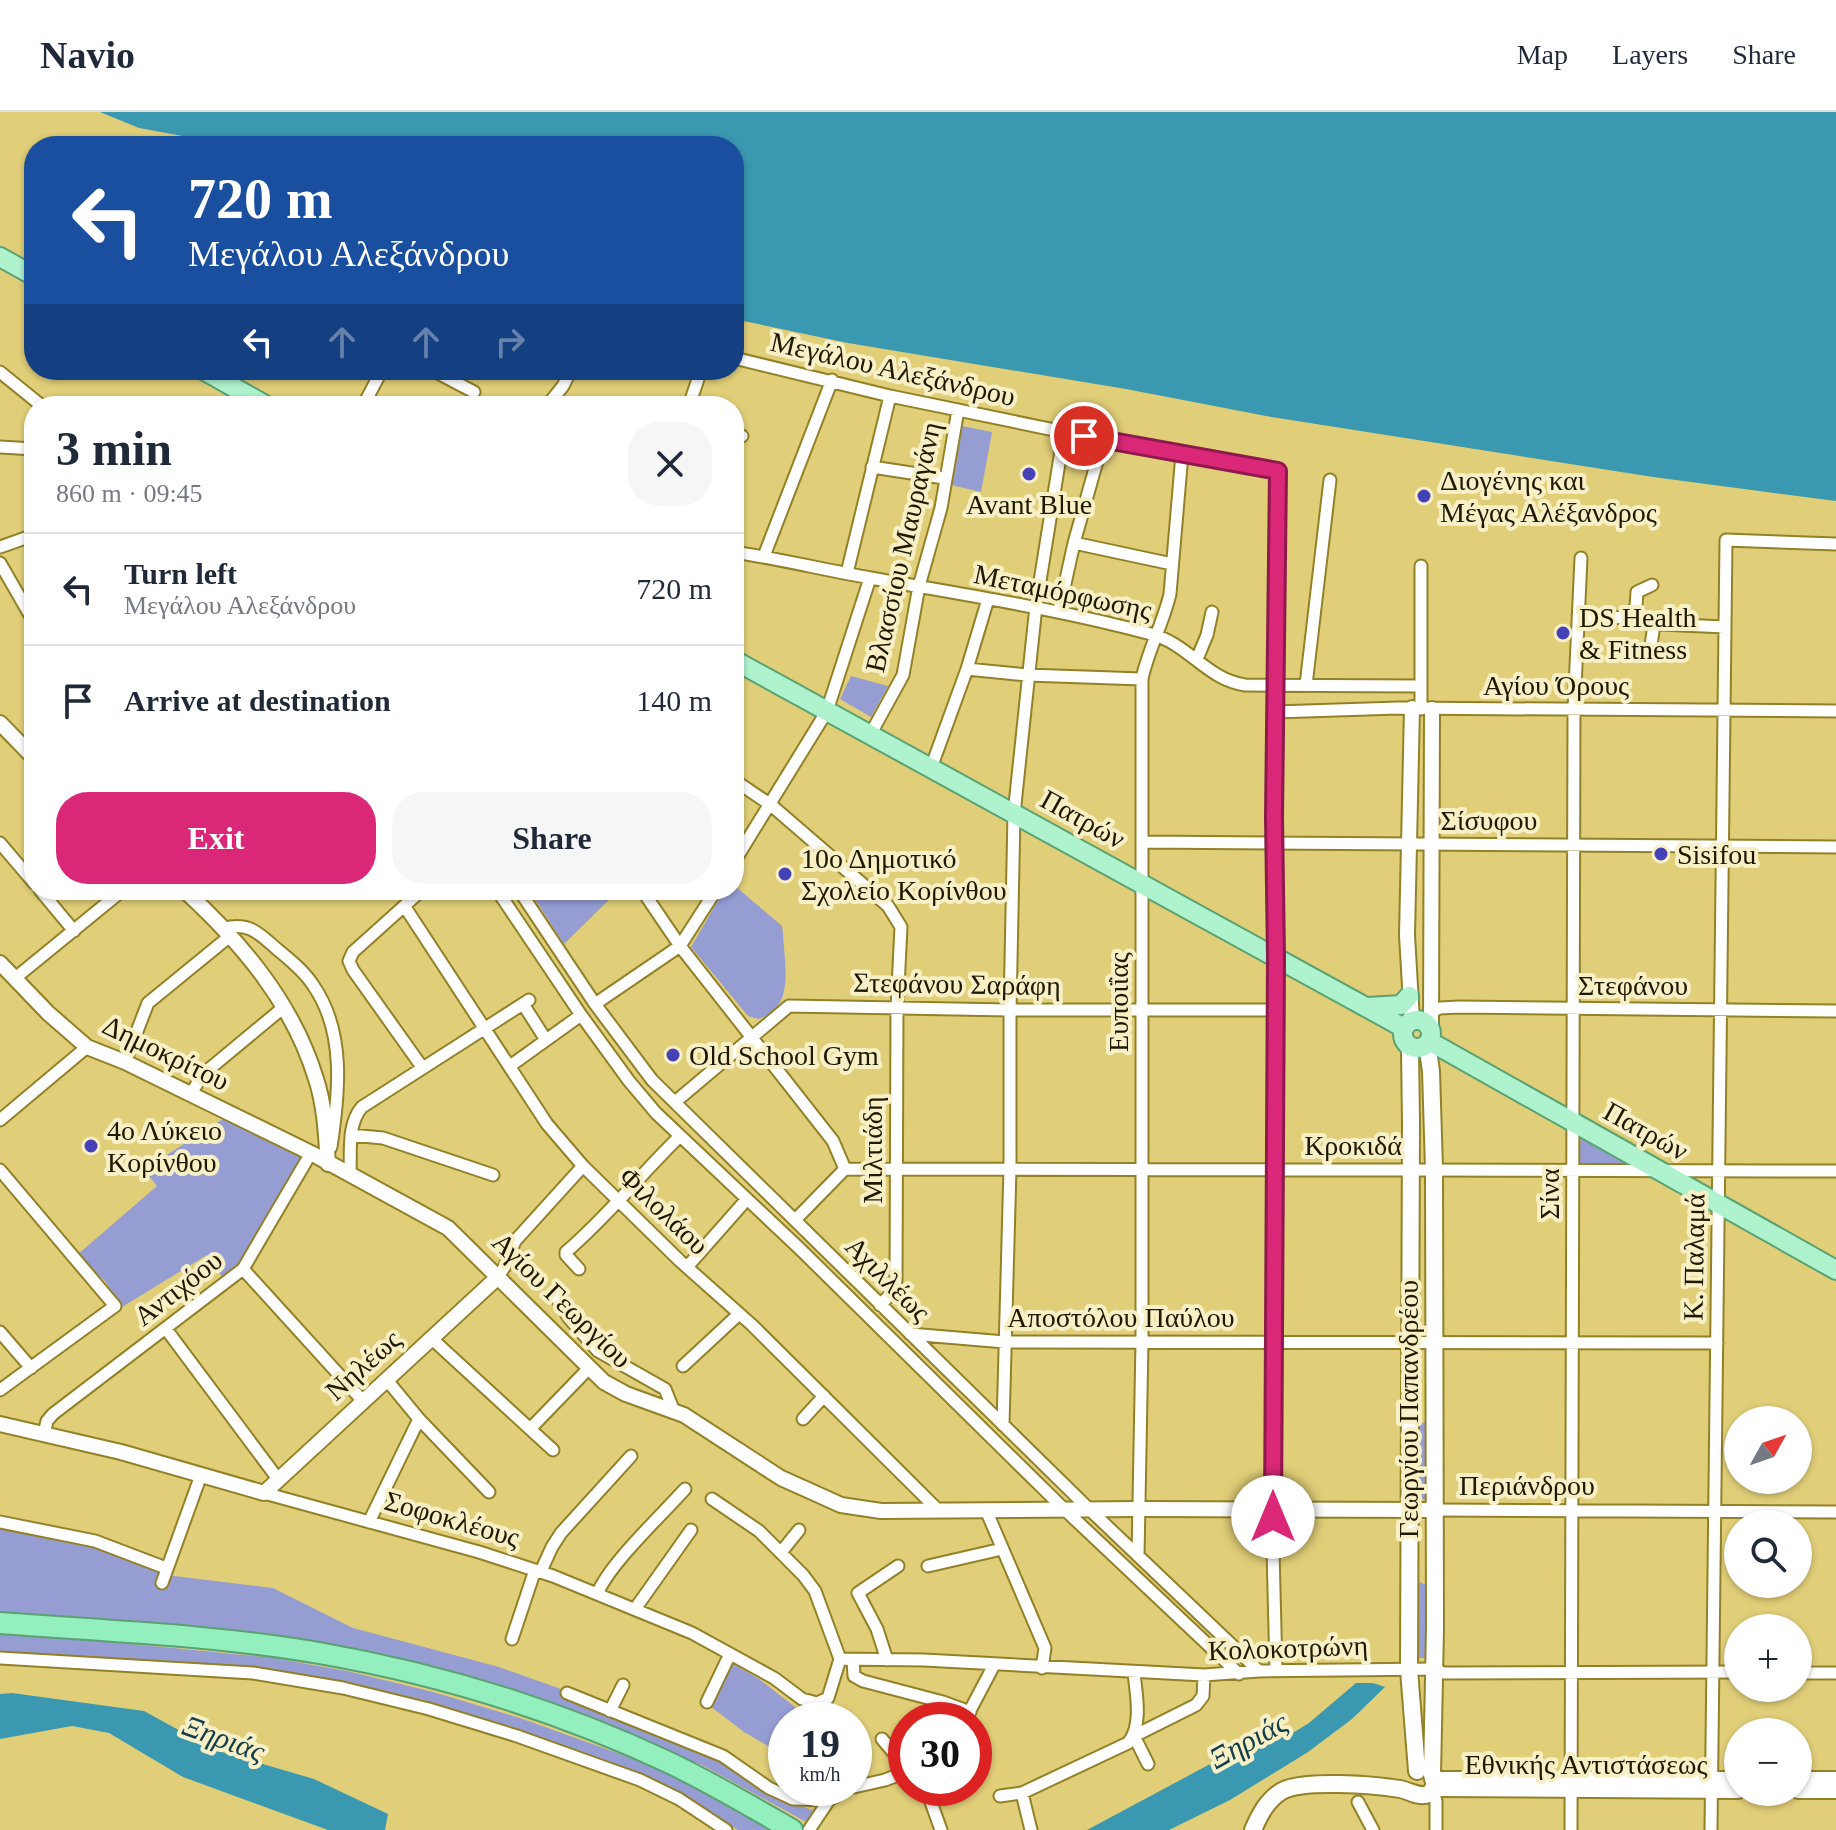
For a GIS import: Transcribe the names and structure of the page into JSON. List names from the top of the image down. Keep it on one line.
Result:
{"streets":{"main road":["Πατρών","Γεωργίου Παπανδρέου"],"street":["Μεγάλου Αλεξάνδρου","Βλασσίου Μαυραγάνη","Μεταμόρφωσης","Αγίου Όρους","Σίσυφου","Στεφάνου Σαράφη","Στεφάνου","Ευποιΐας","Δημοκρίτου","Κροκιδά","Μιλτιάδη","Σίνα","Φιλολάου","Κ. Παλαμά","Αχιλλέως","Αντιχόου","Αγίου Γεωργίου","Αποστόλου Παύλου","Νηλέως","Περιάνδρου","Σοφοκλέους","Κολοκοτρώνη","Εθνικής Αντιστάσεως"]},"crossings":[["Μεγάλου Αλεξάνδρου","Βλασσίου Μαυραγάνη"],["Μεγάλου Αλεξάνδρου","Μεταμόρφωσης"],["Μεγάλου Αλεξάνδρου","Ευποιΐας"],["Βλασσίου Μαυραγάνη","Μεταμόρφωσης"],["Βλασσίου Μαυραγάνη","Πατρών"],["Μεταμόρφωσης","Ευποιΐας"],["Μεταμόρφωσης","Γεωργίου Παπανδρέου"],["Αγίου Όρους","Σίνα"],["Αγίου Όρους","Κ. Παλαμά"],["Αγίου Όρους","Γεωργίου Παπανδρέου"],["Πατρών","Στεφάνου"],["Πατρών","Ευποιΐας"],["Πατρών","Κροκιδά"],["Πατρών","Σίνα"],["Πατρών","Κ. Παλαμά"],["Πατρών","Γεωργίου Παπανδρέου"],["Σίσυφου","Ευποιΐας"],["Σίσυφου","Σίνα"],["Σίσυφου","Κ. Παλαμά"],["Σίσυφου","Γεωργίου Παπανδρέου"],["Στεφάνου Σαράφη","Ευποιΐας"],["Στεφάνου Σαράφη","Μιλτιάδη"],["Στεφάνου Σαράφη","Αχιλλέως"],["Στεφάνου","Σίνα"],["Στεφάνου","Κ. Παλαμά"],["Στεφάνου","Γεωργίου Παπανδρέου"],["Ευποιΐας","Κροκιδά"],["Ευποιΐας","Αχιλλέως"],["Ευποιΐας","Αποστόλου Παύλου"],["Ευποιΐας","Περιάνδρου"],["Δημοκρίτου","Αντιχόου"],["Δημοκρίτου","Αγίου Γεωργίου"],["Κροκιδά","Μιλτιάδη"],["Κροκιδά","Σίνα"],["Κροκιδά","Κ. Παλαμά"],["Κροκιδά","Γεωργίου Παπανδρέου"],["Μιλτιάδη","Αχιλλέως"],["Σίνα","Αποστόλου Παύλου"],["Σίνα","Περιάνδρου"],["Σίνα","Κολοκοτρώνη"],["Σίνα","Εθνικής Αντιστάσεως"],["Φιλολάου","Αγίου Γεωργίου"],["Κ. Παλαμά","Αποστόλου Παύλου"],["Κ. Παλαμά","Περιάνδρου"],["Κ. Παλαμά","Κολοκοτρώνη"],["Κ. Παλαμά","Εθνικής Αντιστάσεως"],["Αχιλλέως","Αγίου Γεωργίου"],["Αχιλλέως","Αποστόλου Παύλου"],["Αχιλλέως","Περιάνδρου"],["Αχιλλέως","Κολοκοτρώνη"],["Αντιχόου","Σοφοκλέους"],["Αγίου Γεωργίου","Νηλέως"],["Αγίου Γεωργίου","Περιάνδρου"],["Αποστόλου Παύλου","Γεωργίου Παπανδρέου"],["Νηλέως","Σοφοκλέους"],["Γεωργίου Παπανδρέου","Περιάνδρου"],["Γεωργίου Παπανδρέου","Κολοκοτρώνη"],["Γεωργίου Παπανδρέου","Εθνικής Αντιστάσεως"],["Σοφοκλέους","Κολοκοτρώνη"]],"water":["Ξηριάς"],"places":["Avant Blue","Διογένης και Μέγας Αλέξανδρος","DS Health & Fitness","Sisifou","10ο Δημοτικό Σχολείο Κορίνθου","Old School Gym","4ο Λύκειο Κορίνθου"],"north":"top right","page":{"header":"Navio","nav":["Map","Layers","Share"],"turn":["720 m","Μεγάλου Αλεξάνδρου"],"heading":["3 min","860 m · 09:45"],"list":[{"name":"Turn left","note":"Μεγάλου Αλεξάνδρου","value":"720 m"},{"name":"Arrive at destination","value":"140 m"}],"buttons":["Exit","Share"],"map_buttons":["+","−"],"speed":"19 km/h","limit":"30"}}
